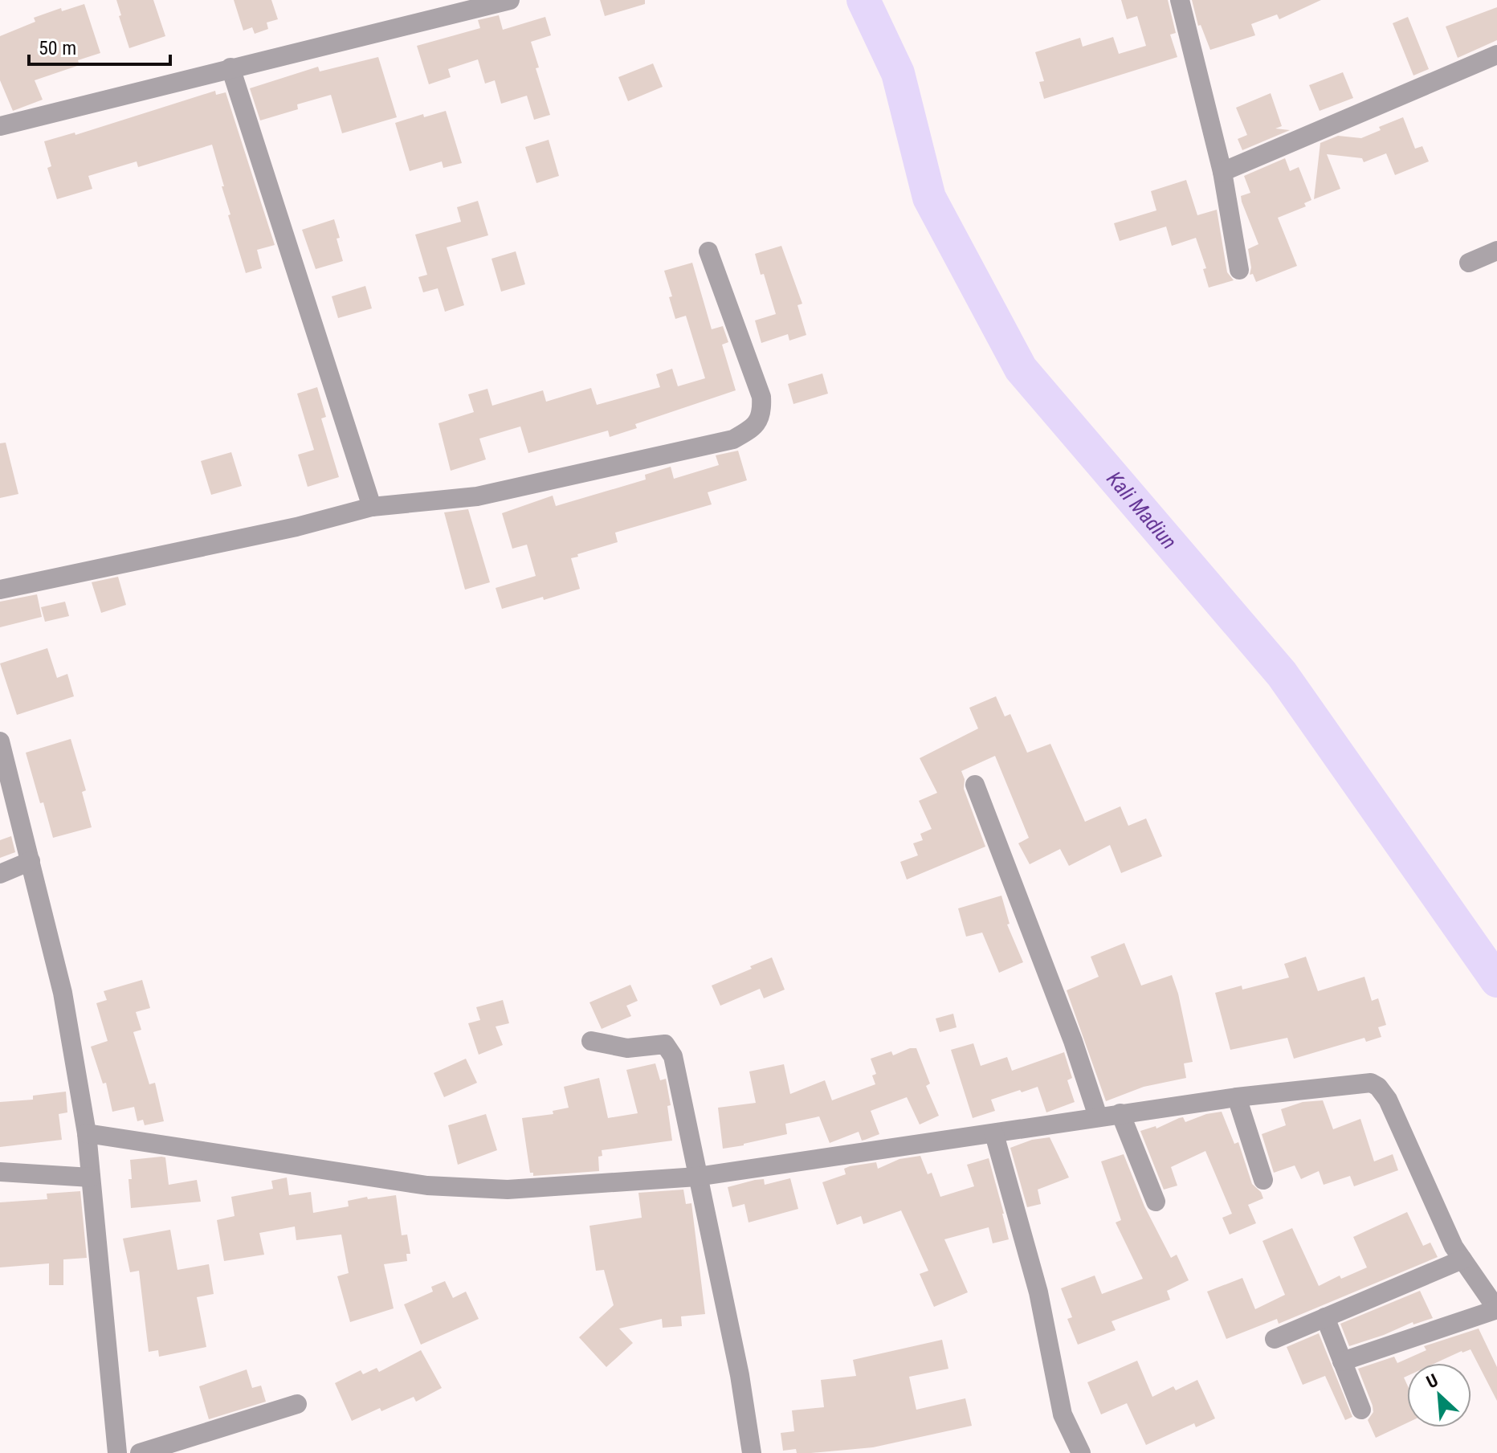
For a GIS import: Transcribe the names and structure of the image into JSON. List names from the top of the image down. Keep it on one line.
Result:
{"water":["Kali Madiun"],"scale_bar":"50 m","north":"top left"}
